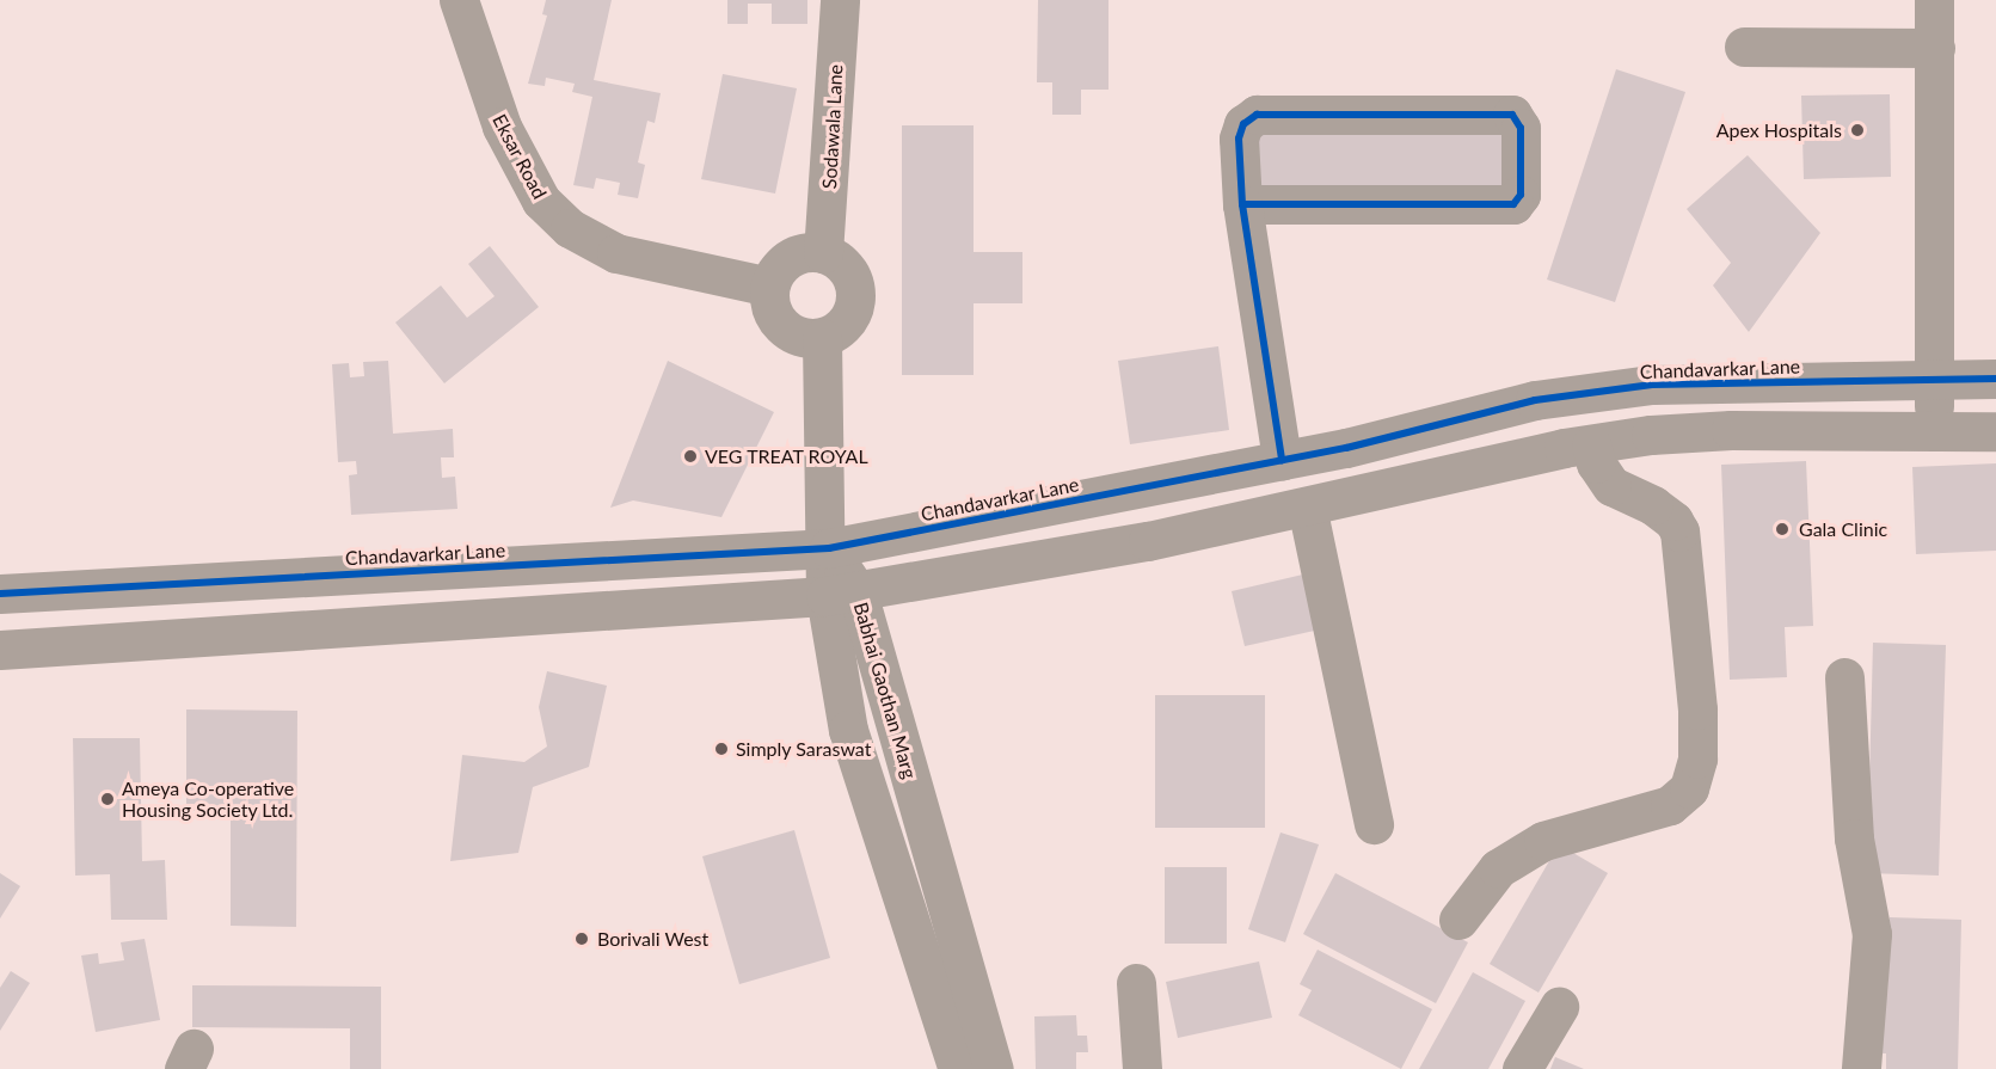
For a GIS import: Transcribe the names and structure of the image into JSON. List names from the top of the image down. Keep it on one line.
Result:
{"streets":{"street":["Sodawala Lane","Eksar Road","Chandavarkar Lane","Babhai Gaothan Marg"]},"crossings":[["Sodawala Lane","Eksar Road"],["Chandavarkar Lane","Babhai Gaothan Marg"]],"places":["Apex Hospitals","VEG TREAT ROYAL","Gala Clinic","Simply Saraswat","Ameya Co-operative Housing Society Ltd.","Borivali West"]}
